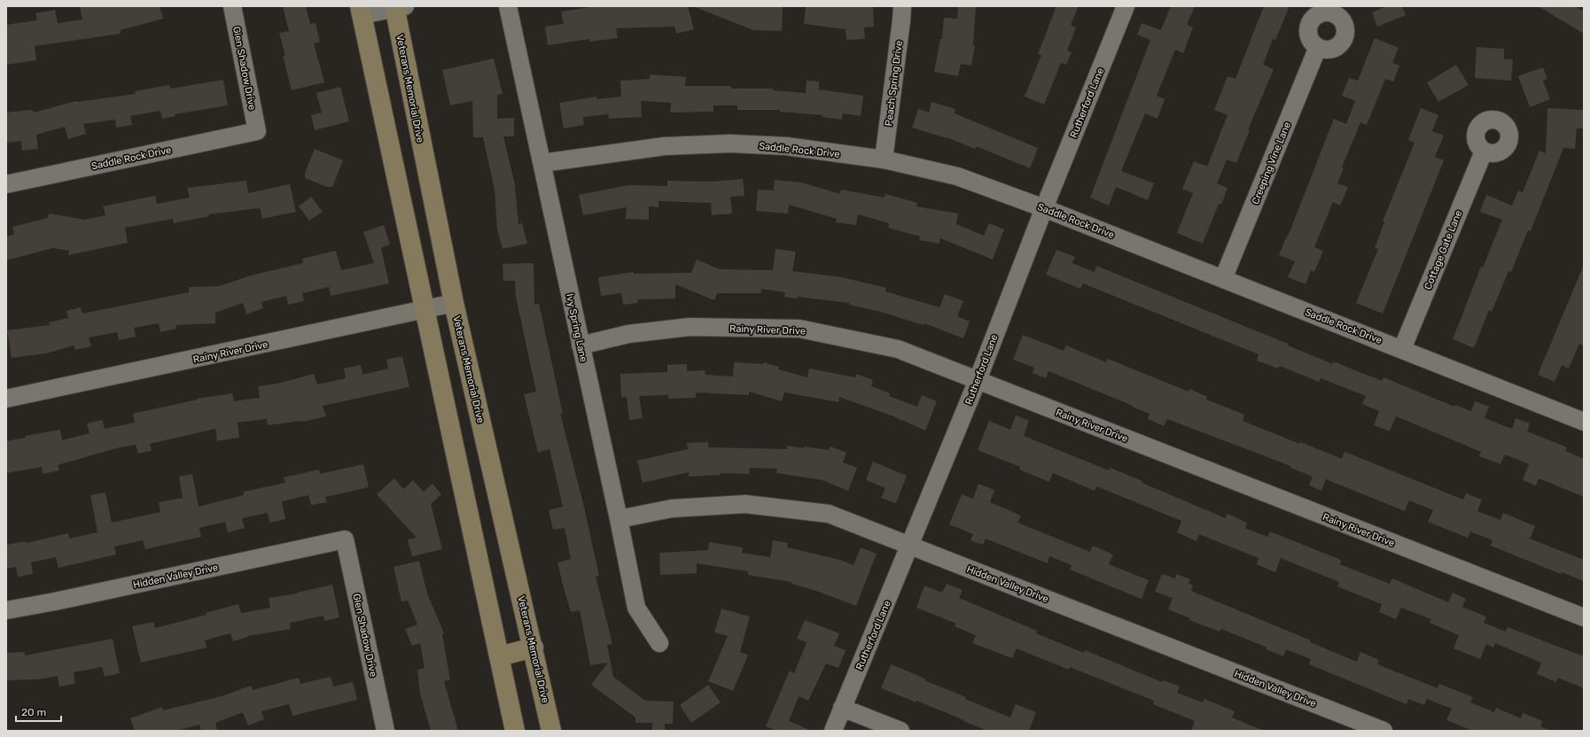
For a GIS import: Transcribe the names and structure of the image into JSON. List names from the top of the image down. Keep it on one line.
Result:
{"streets":{"main road":["Veterans Memorial Drive"],"street":["Glen Shadow Drive","Peach Spring Drive","Rutherford Lane","Saddle Rock Drive","Creeping Vine Lane","Cottage Gate Lane","Ivy Spring Lane","Rainy River Drive","Hidden Valley Drive"]},"crossings":[["Glen Shadow Drive","Saddle Rock Drive"],["Glen Shadow Drive","Hidden Valley Drive"],["Peach Spring Drive","Saddle Rock Drive"],["Veterans Memorial Drive","Rainy River Drive"],["Rutherford Lane","Saddle Rock Drive"],["Rutherford Lane","Rainy River Drive"],["Rutherford Lane","Hidden Valley Drive"],["Saddle Rock Drive","Creeping Vine Lane"],["Saddle Rock Drive","Cottage Gate Lane"],["Saddle Rock Drive","Ivy Spring Lane"],["Ivy Spring Lane","Rainy River Drive"],["Ivy Spring Lane","Hidden Valley Drive"]],"scale_bar":"20 m"}
